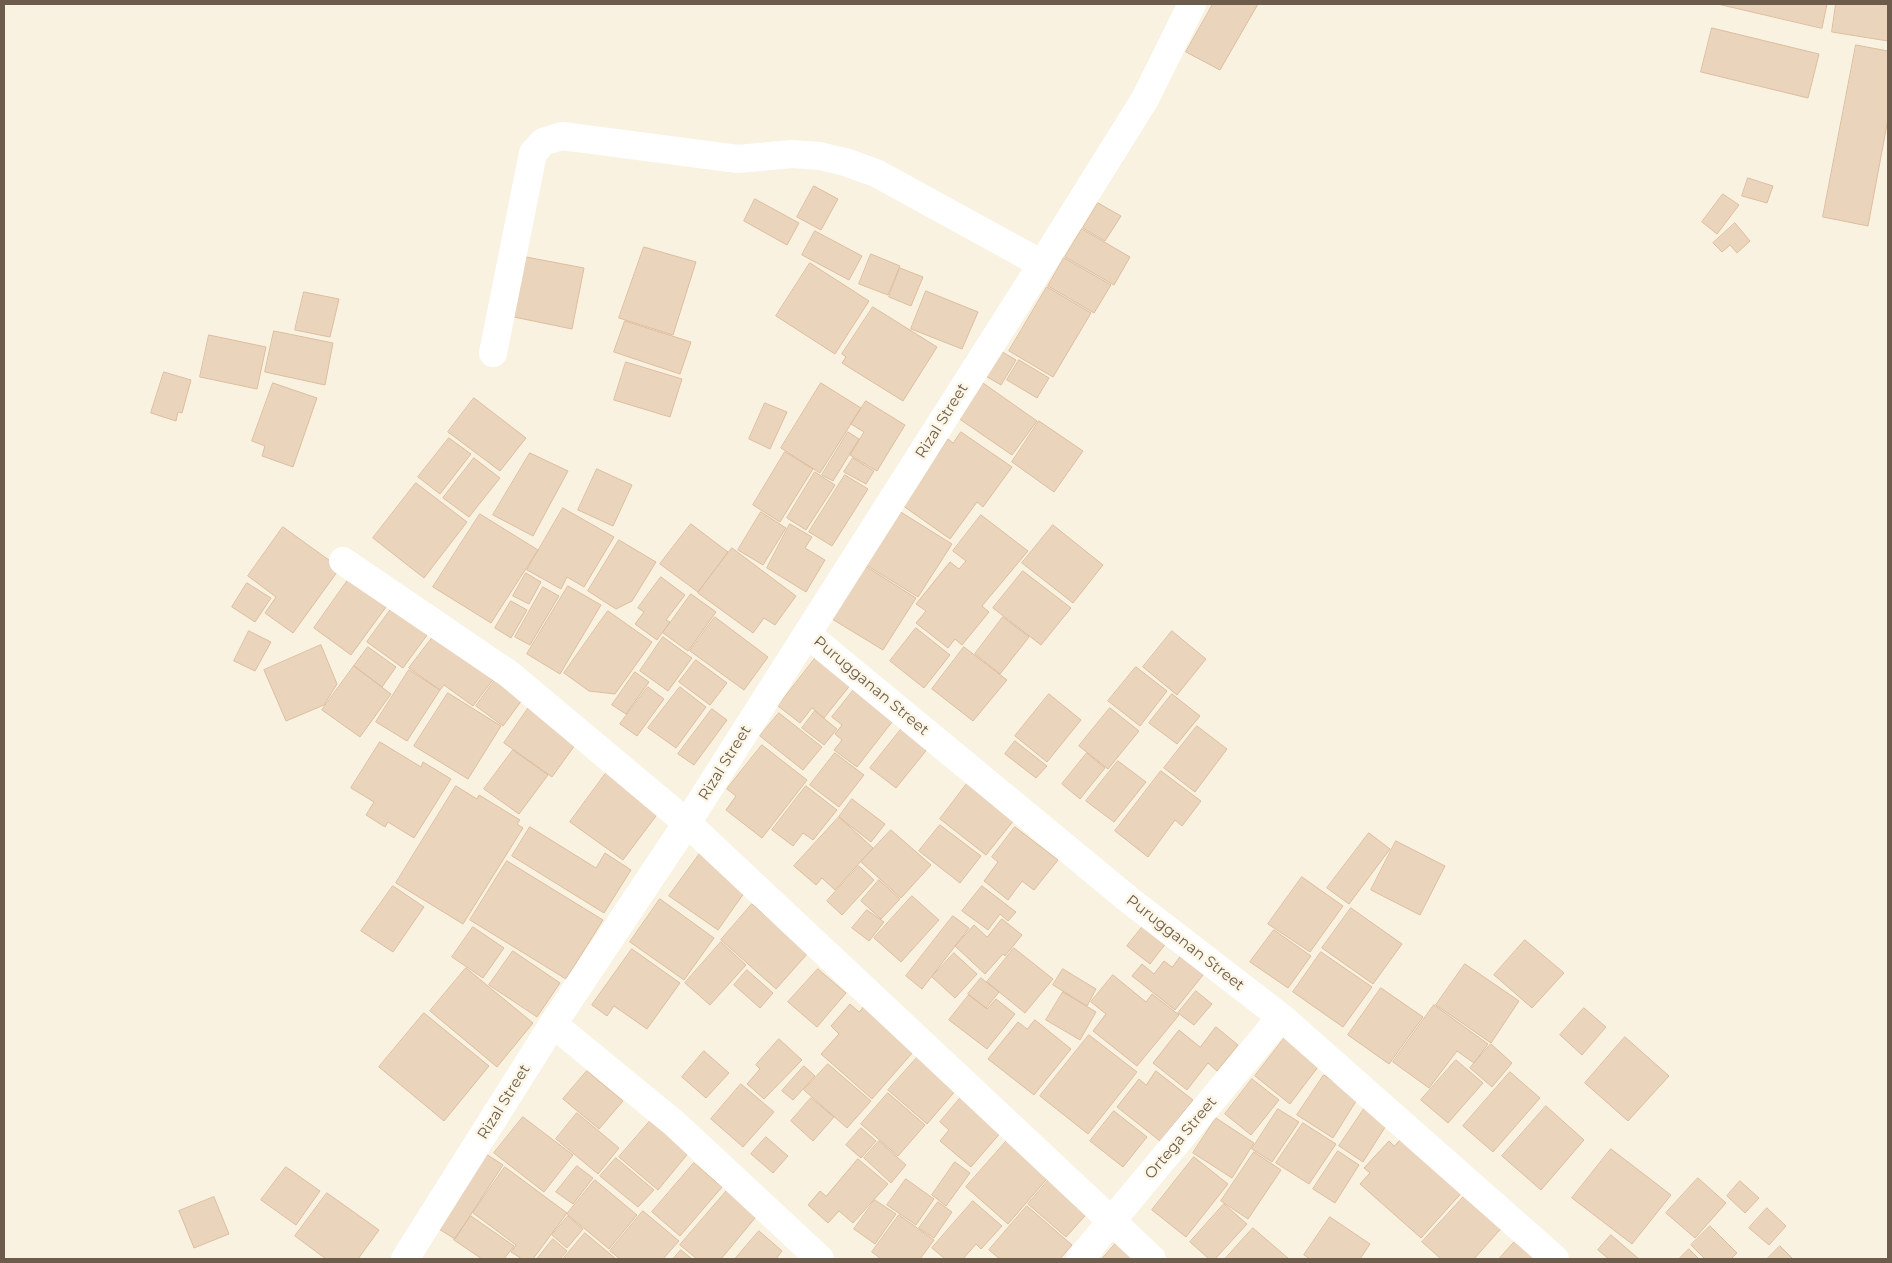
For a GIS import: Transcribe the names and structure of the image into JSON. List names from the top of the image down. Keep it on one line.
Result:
{"streets":{"street":["Rizal Street","Purugganan Street","Ortega Street"]},"crossings":[["Rizal Street","Purugganan Street"],["Purugganan Street","Ortega Street"]]}
